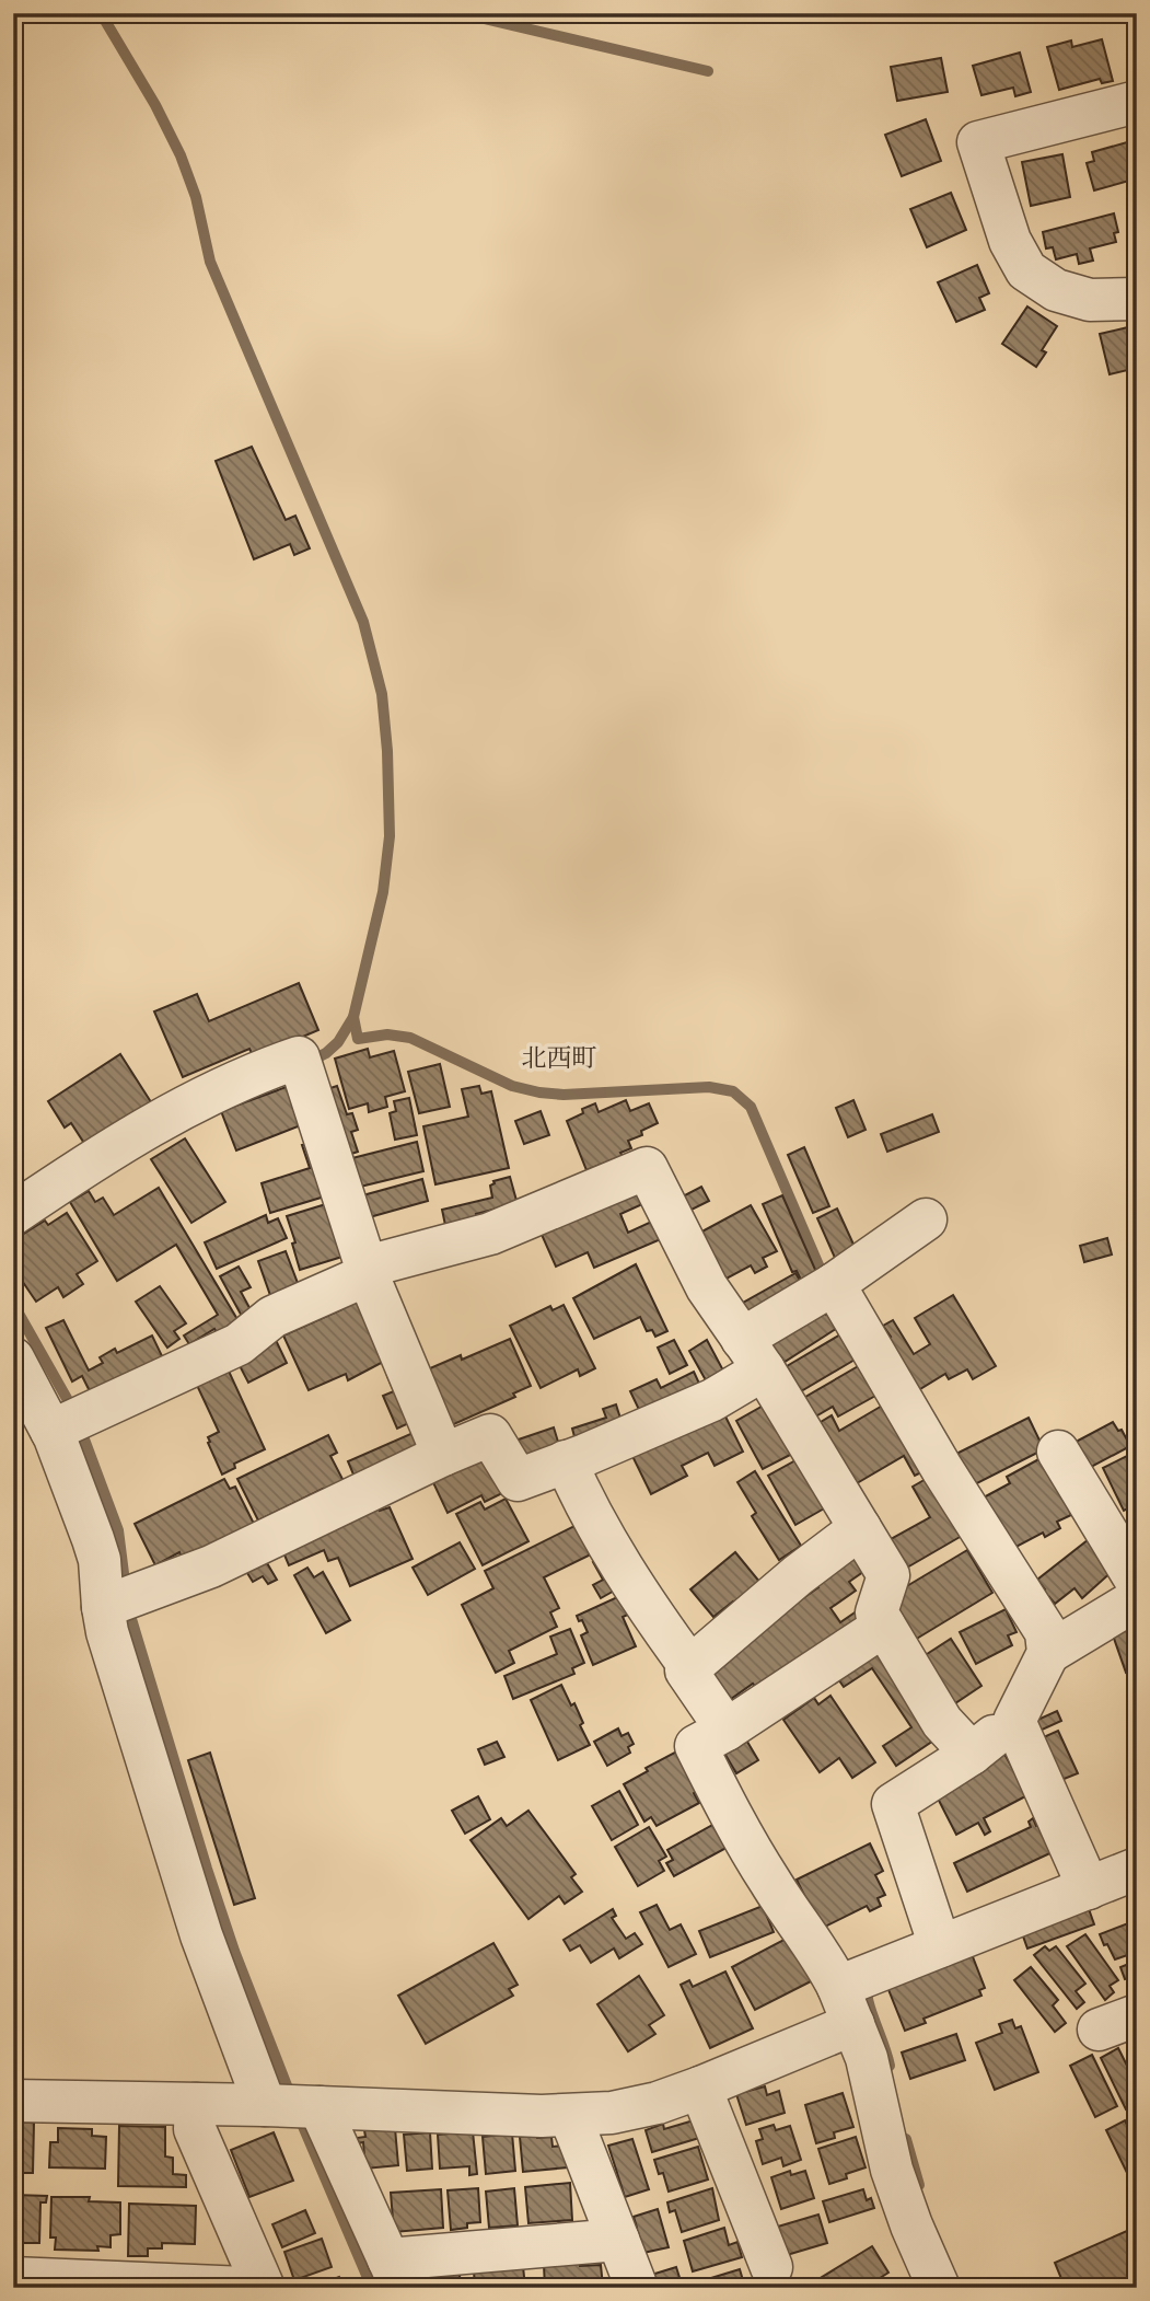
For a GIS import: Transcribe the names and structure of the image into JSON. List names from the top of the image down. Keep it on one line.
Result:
{"districts":["北西町"]}
